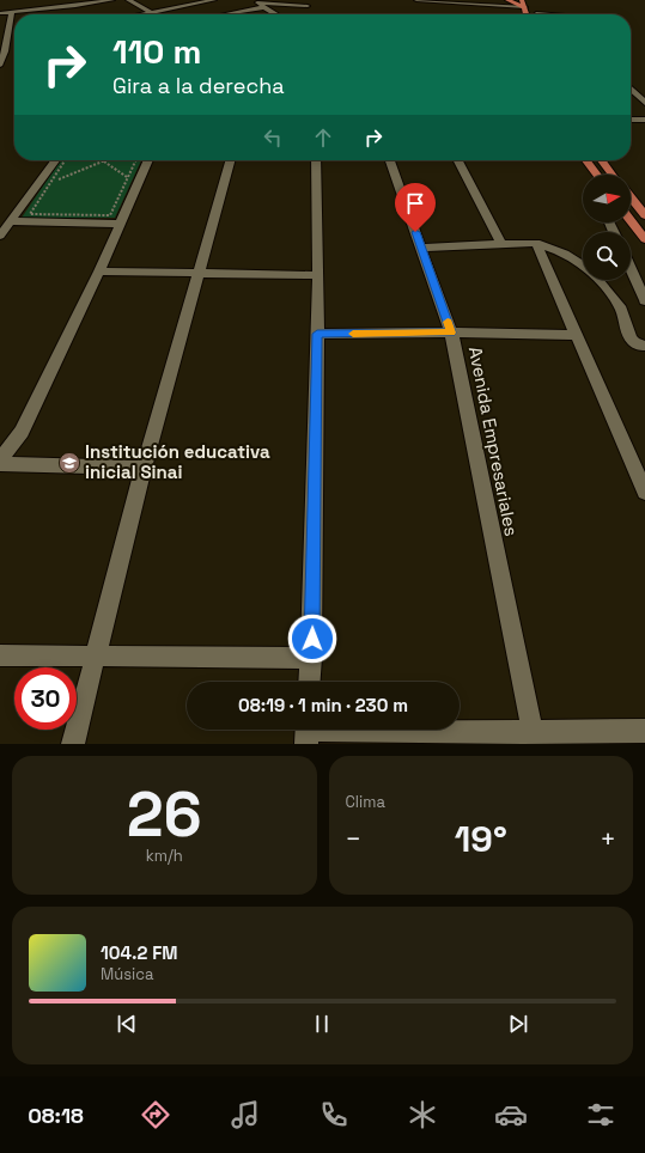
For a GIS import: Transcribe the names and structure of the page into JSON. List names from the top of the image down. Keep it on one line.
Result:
{"streets":{"street":["Avenida Empresariales"]},"places":{"school or university":["Institución educativa inicial Sinai"]},"north":"right","page":{"turn":["110 m","Gira a la derecha"],"limit":"30","trip":"08:19 · 1 min · 230 m","tile":[["26","km/h"],"Clima"],"heat":["−","19°","+"],"song":["104.2 FM","Música"],"tabs":"08:18"}}
